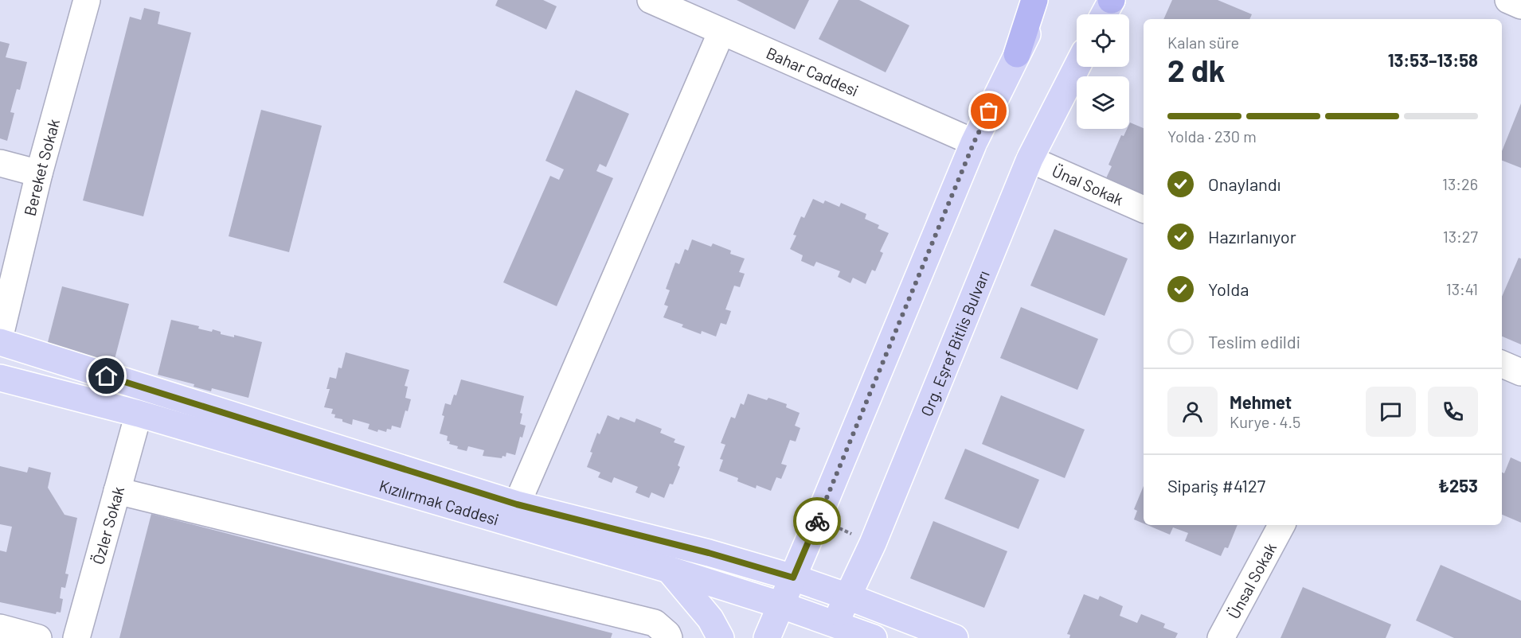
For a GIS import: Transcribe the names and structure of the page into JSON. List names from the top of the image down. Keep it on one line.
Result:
{"streets":{"main road":["Org. Eşref Bitlis Bulvarı","Kızılırmak Caddesi"],"street":["Bahar Caddesi","Bereket Sokak","Ünal Sokak","Özler Sokak","Ünsal Sokak"]},"crossings":[["Ünal Sokak","Org. Eşref Bitlis Bulvarı"],["Org. Eşref Bitlis Bulvarı","Kızılırmak Caddesi"],["Kızılırmak Caddesi","Özler Sokak"]],"page":{"heading":["2 dk","Kalan süre","13:53–13:58"],"panel":["Mehmet","Kurye · 4.5","Sipariş #4127","₺253"],"bar":"Yolda · 230 m","list":[["Onaylandı","13:26"],["Hazırlanıyor","13:27"],["Yolda","13:41"],"Teslim edildi"]}}
